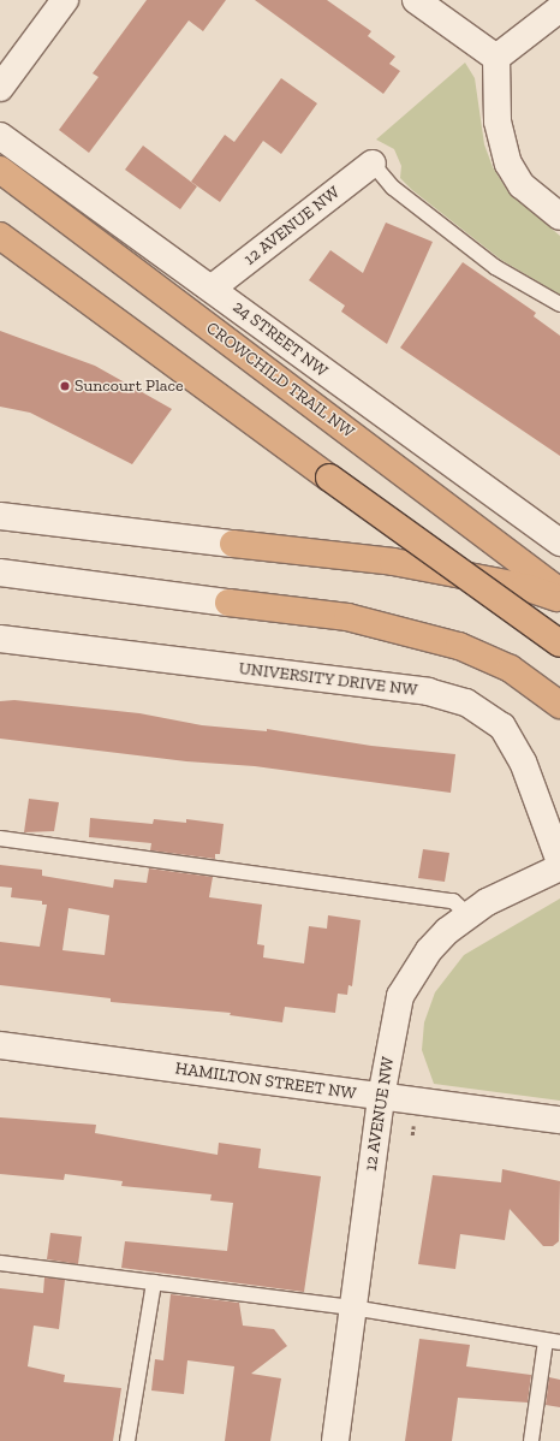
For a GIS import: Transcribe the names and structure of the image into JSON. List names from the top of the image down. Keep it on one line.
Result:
{"streets":{"highway":["CROWCHILD TRAIL NW"],"street":["12 AVENUE NW","24 STREET NW","UNIVERSITY DRIVE NW","HAMILTON STREET NW"]},"crossings":[["12 AVENUE NW","24 STREET NW"],["12 AVENUE NW","HAMILTON STREET NW"]],"places":["Suncourt Place"]}
